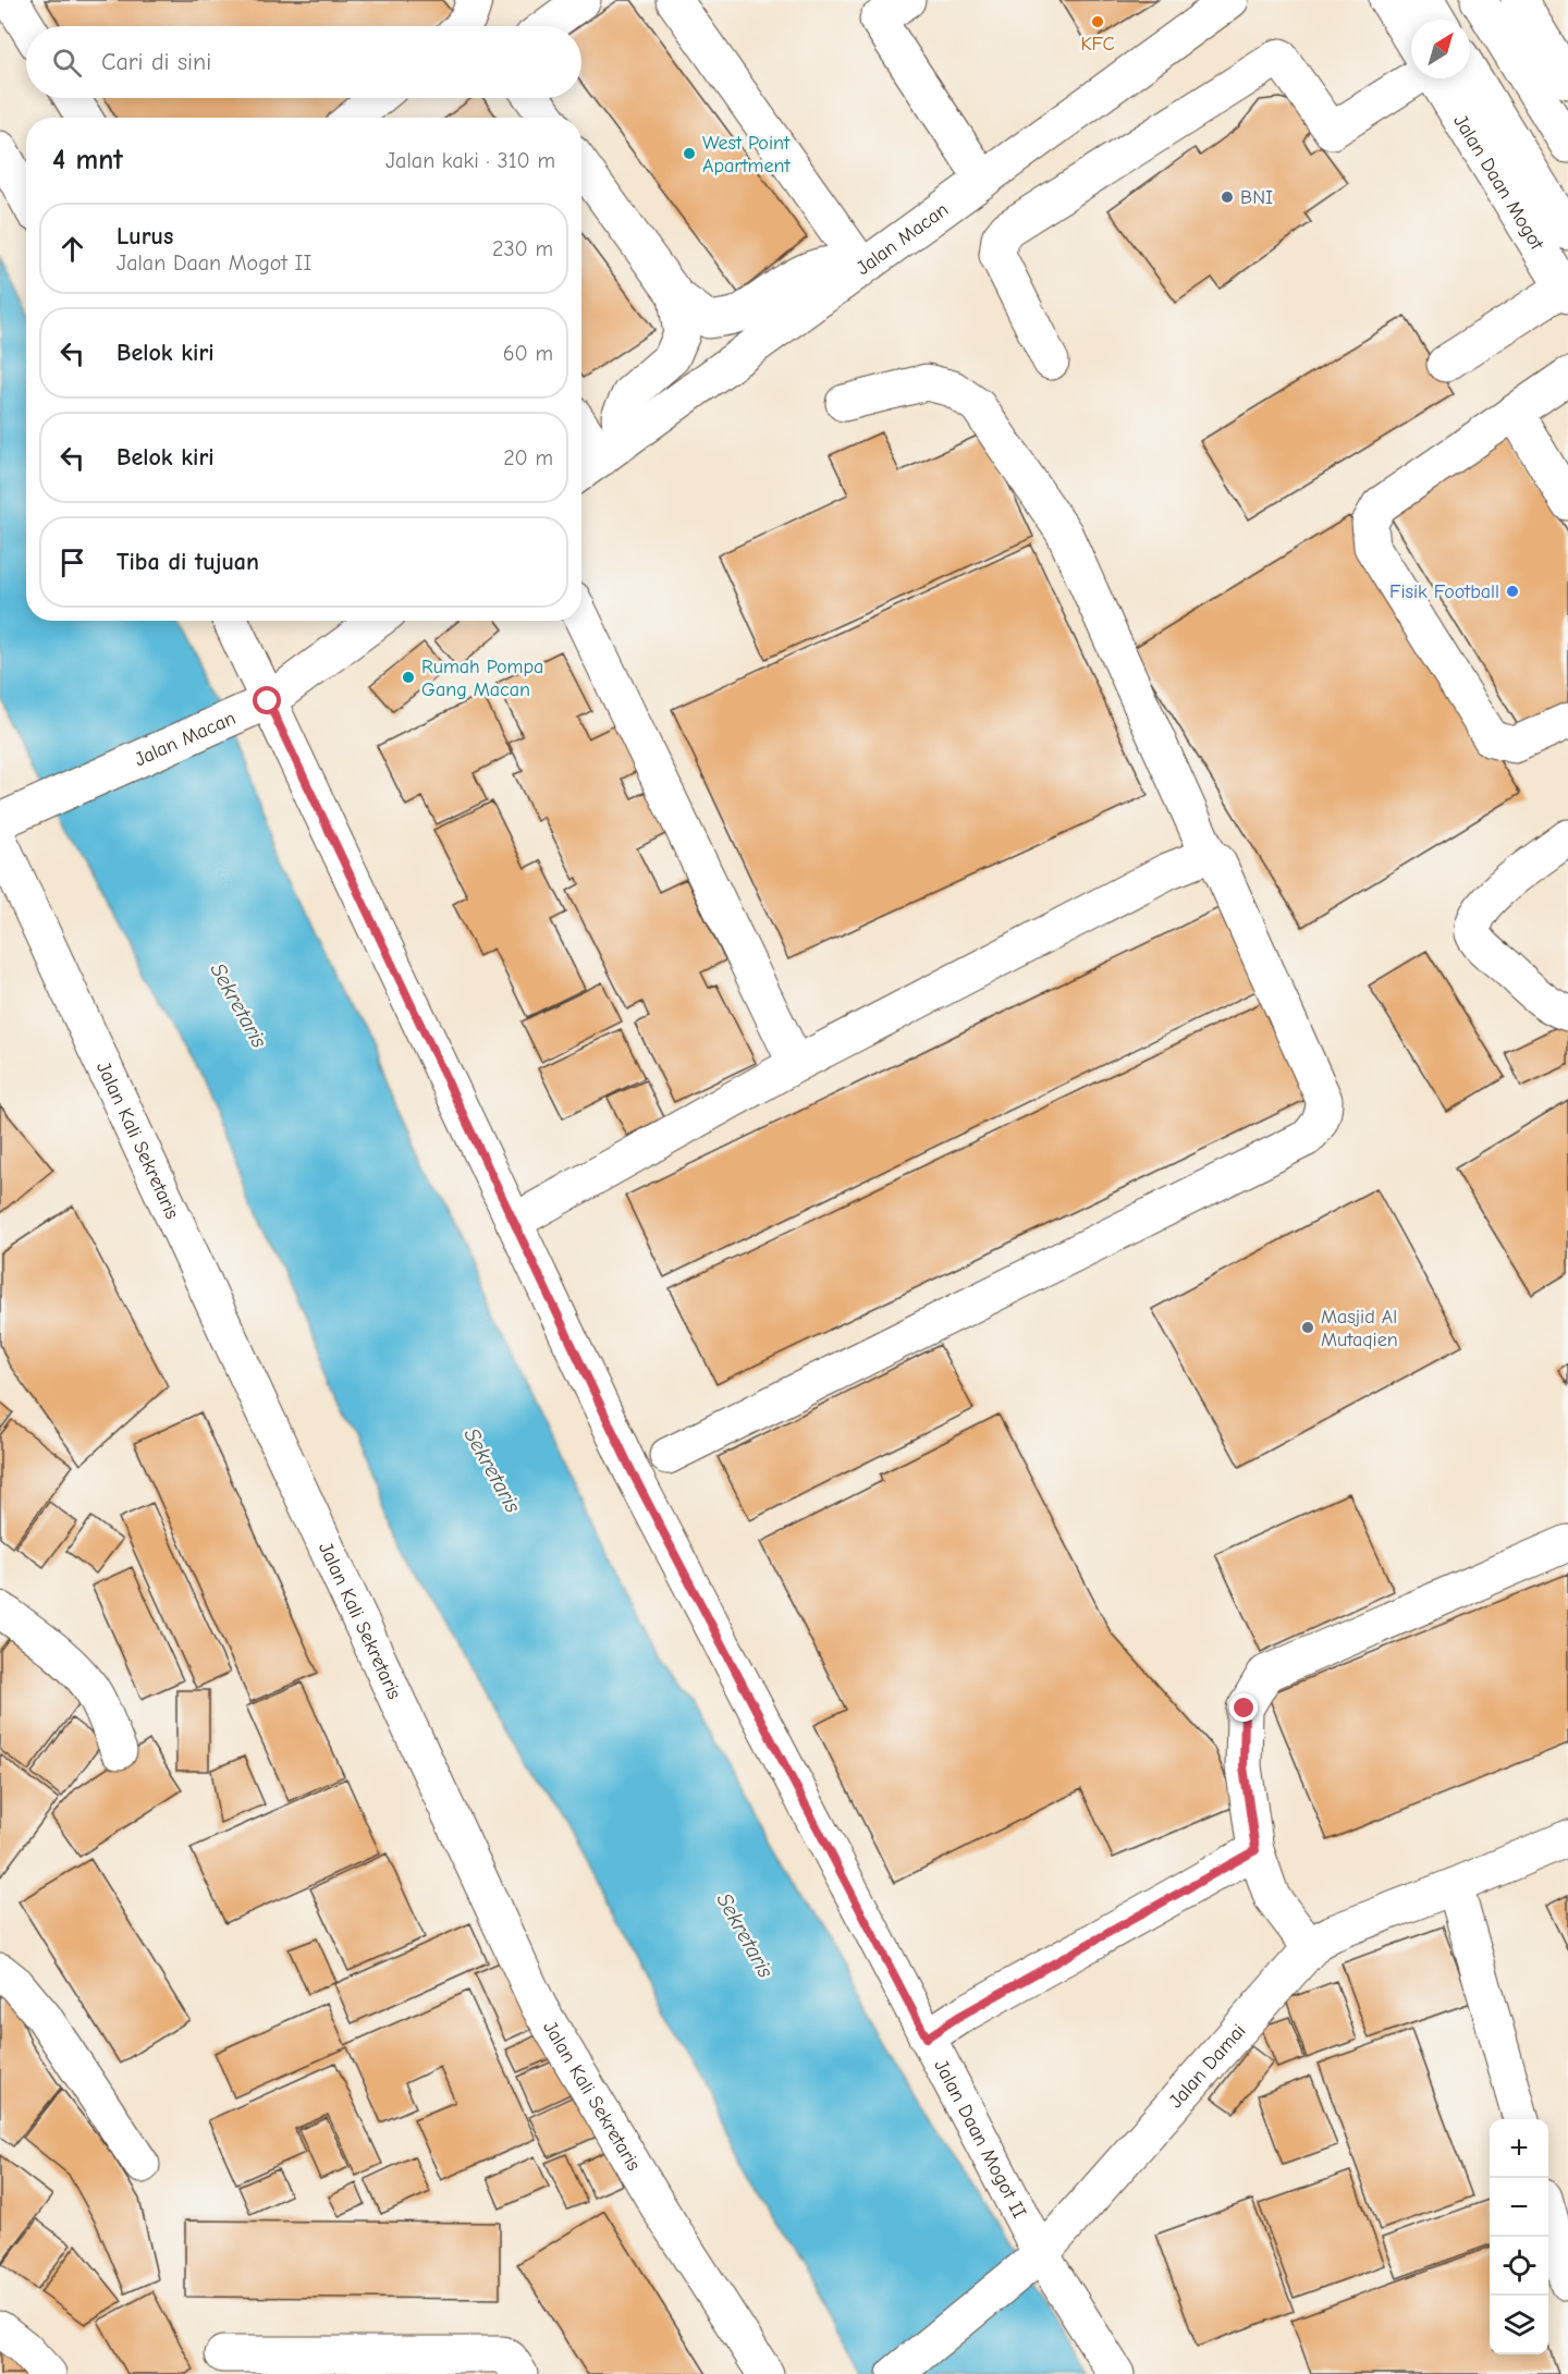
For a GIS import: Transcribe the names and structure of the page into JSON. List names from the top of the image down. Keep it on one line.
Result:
{"streets":{"main road":["Jalan Daan Mogot","Jalan Macan","Jalan Kali Sekretaris","Jalan Damai","Jalan Daan Mogot II"]},"crossings":[["Jalan Macan","Jalan Kali Sekretaris"],["Jalan Macan","Jalan Daan Mogot II"],["Jalan Damai","Jalan Daan Mogot II"]],"water":["Sekretaris"],"places":["KFC","West Point Apartment","BNI","Fisik Football","Rumah Pompa Gang Macan","Masjid Al Mutaqien"],"north":"top right","page":{"search":"Cari di sini","heading":["4 mnt","Jalan kaki · 310 m"],"list":[["Lurus","Jalan Daan Mogot II","230 m"],["Belok kiri","60 m"],["Belok kiri","20 m"],"Tiba di tujuan"],"map_buttons":["+","−"]}}
